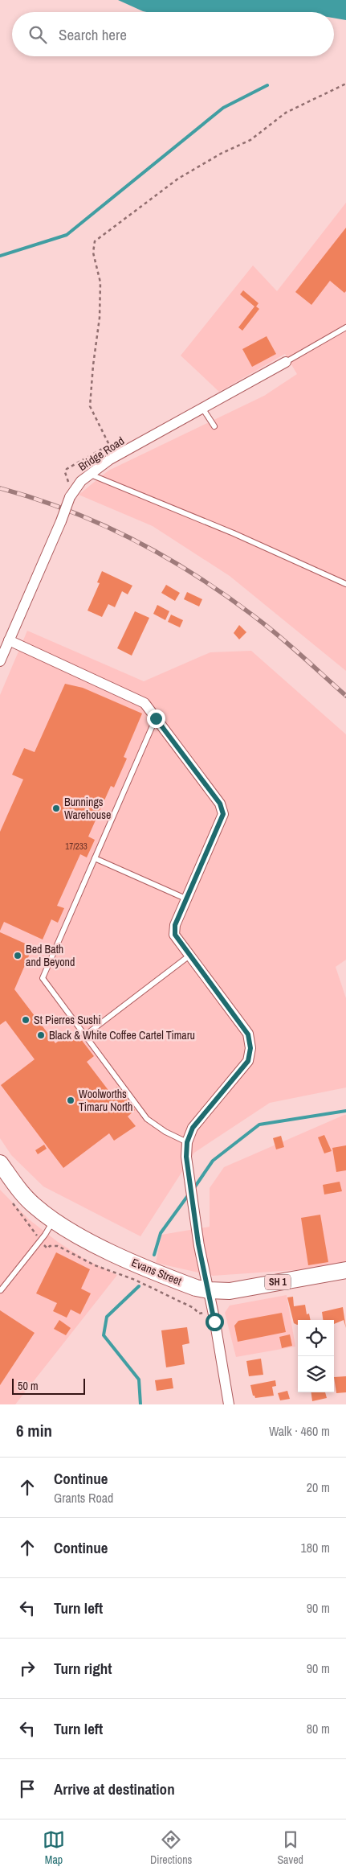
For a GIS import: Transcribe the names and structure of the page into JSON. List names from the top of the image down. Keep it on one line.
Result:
{"streets":{"highway":["Evans Street","SH 1"],"street":["Bridge Road"]},"places":["Bunnings Warehouse","Bed Bath and Beyond","St Pierres Sushi","Black & White Coffee Cartel Timaru","Woolworths Timaru North"],"house_numbers":["17/233"],"scale_bar":"50 m","page":{"search":"Search here","scale":"50 m","heading":["6 min","Walk · 460 m"],"list":[["Continue","Grants Road","20 m"],["Continue","180 m"],["Turn left","90 m"],["Turn right","90 m"],["Turn left","80 m"],"Arrive at destination"],"nav":["Map","Directions","Saved"]}}
